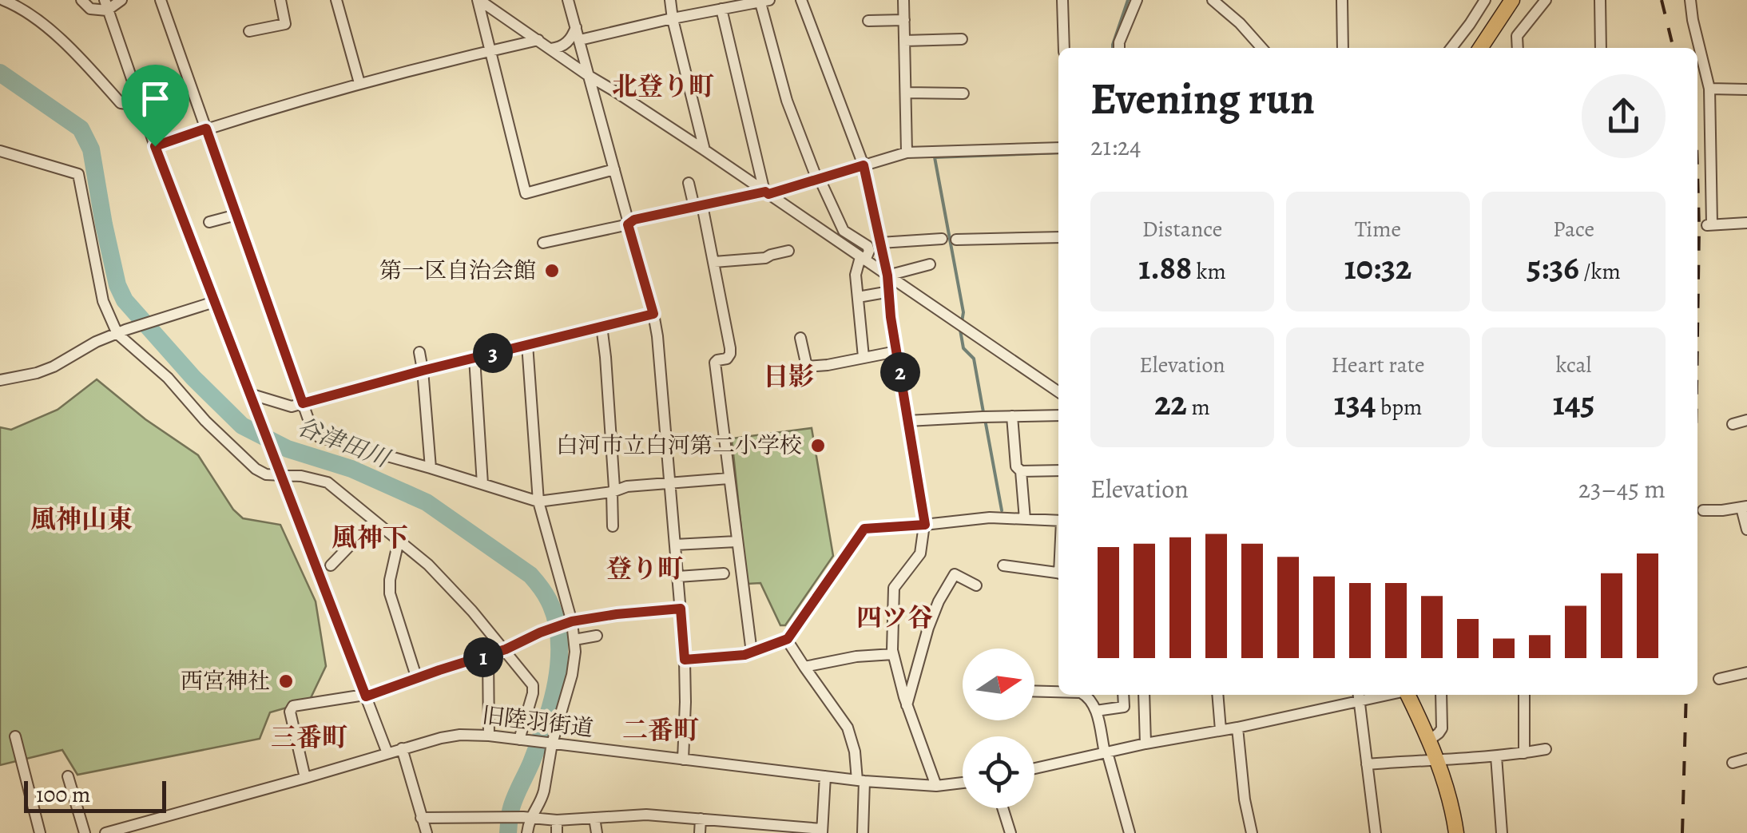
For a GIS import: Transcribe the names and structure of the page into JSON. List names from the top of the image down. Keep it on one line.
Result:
{"streets":{"street":["旧陸羽街道"]},"districts":["北登り町","日影","風神山東","風神下","登り町","四ツ谷","二番町","三番町"],"water":["谷津田川"],"places":["第一区自治会館","白河市立白河第二小学校","西宮神社"],"scale_bar":"100 m","north":"right","page":{"heading":["Evening run","21:24"],"stats":[["Distance","1.88 km"],["Time","10:32"],["Pace","5:36 /km"],["Elevation","22 m"],["Heart rate","134 bpm"],["kcal","145"]],"pins":["3","2","1"],"chart":["Elevation","23–45 m"],"scale":"100 m"}}
